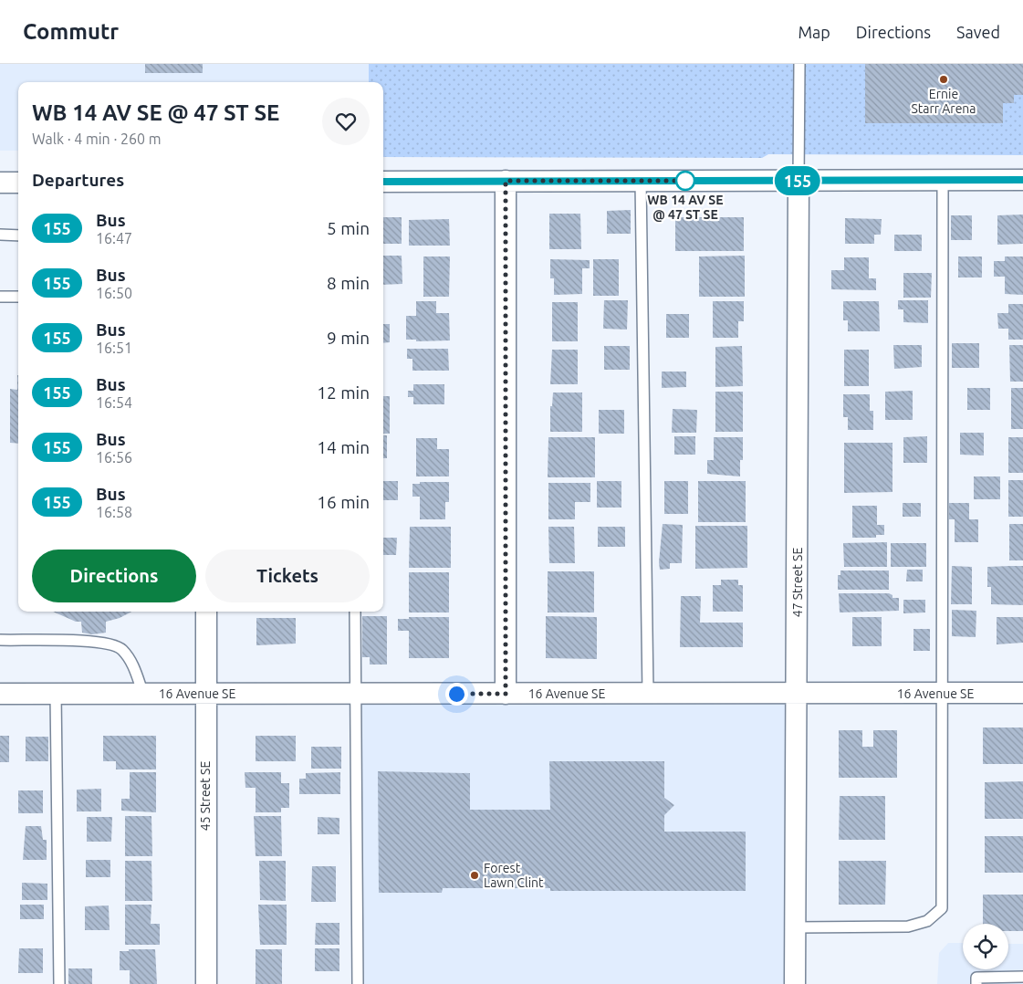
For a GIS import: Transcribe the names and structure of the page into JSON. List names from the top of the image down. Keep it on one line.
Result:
{"streets":{"street":["47 Street SE","16 Avenue SE","45 Street SE"]},"crossings":[["47 Street SE","16 Avenue SE"],["16 Avenue SE","45 Street SE"]],"places":["Ernie Starr Arena","WB 14 AV SE @ 47 ST SE","Forest Lawn Clint"],"lines":["bus line 155"],"page":{"header":"Commutr","nav":["Map","Directions","Saved"],"on_map":"155","heading":[["WB 14 AV SE @ 47 ST SE","Walk · 4 min · 260 m"],"Departures"],"list":[{"mark":"155","name":"Bus","note":"16:47","value":"5 min"},{"mark":"155","name":"Bus","note":"16:50","value":"8 min"},{"mark":"155","name":"Bus","note":"16:51","value":"9 min"},{"mark":"155","name":"Bus","note":"16:54","value":"12 min"},{"mark":"155","name":"Bus","note":"16:56","value":"14 min"},{"mark":"155","name":"Bus","note":"16:58","value":"16 min"}],"buttons":["Directions","Tickets"]}}
